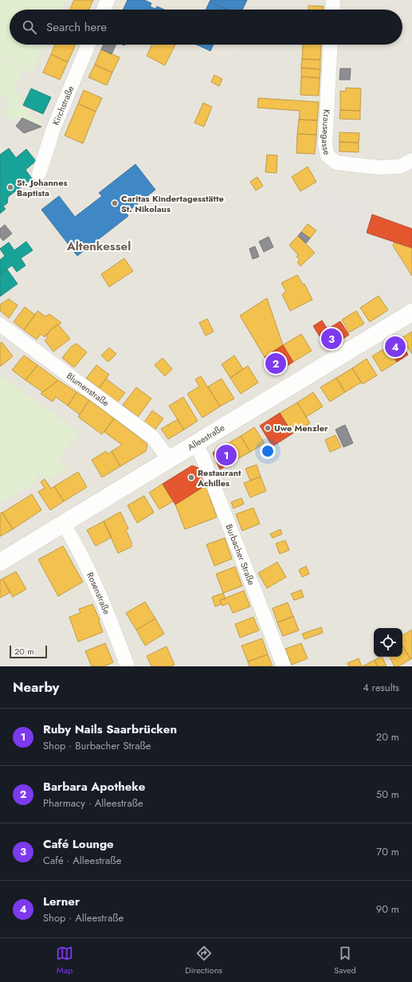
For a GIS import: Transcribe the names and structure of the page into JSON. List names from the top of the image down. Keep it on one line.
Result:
{"streets":{"street":["Kirchstraße","Krausegasse","Blumenstraße","Alleestraße","Burbacher Straße","Rosenstraße"]},"crossings":[["Blumenstraße","Alleestraße"],["Alleestraße","Burbacher Straße"],["Alleestraße","Rosenstraße"]],"districts":["Altenkessel"],"places":["St. Johannes Baptista","Caritas Kindertagesstätte St. Nikolaus","Uwe Menzler","Restaurant Achilles"],"scale_bar":"20 m","page":{"search":"Search here","pins":["3","4","2","1"],"scale":"20 m","heading":["Nearby","4 results"],"list":[{"mark":"1","name":"Ruby Nails Saarbrücken","note":"Shop · Burbacher Straße","value":"20 m"},{"mark":"2","name":"Barbara Apotheke","note":"Pharmacy · Alleestraße","value":"50 m"},{"mark":"3","name":"Café Lounge","note":"Café · Alleestraße","value":"70 m"},{"mark":"4","name":"Lerner","note":"Shop · Alleestraße","value":"90 m"}],"nav":["Map","Directions","Saved"]}}
